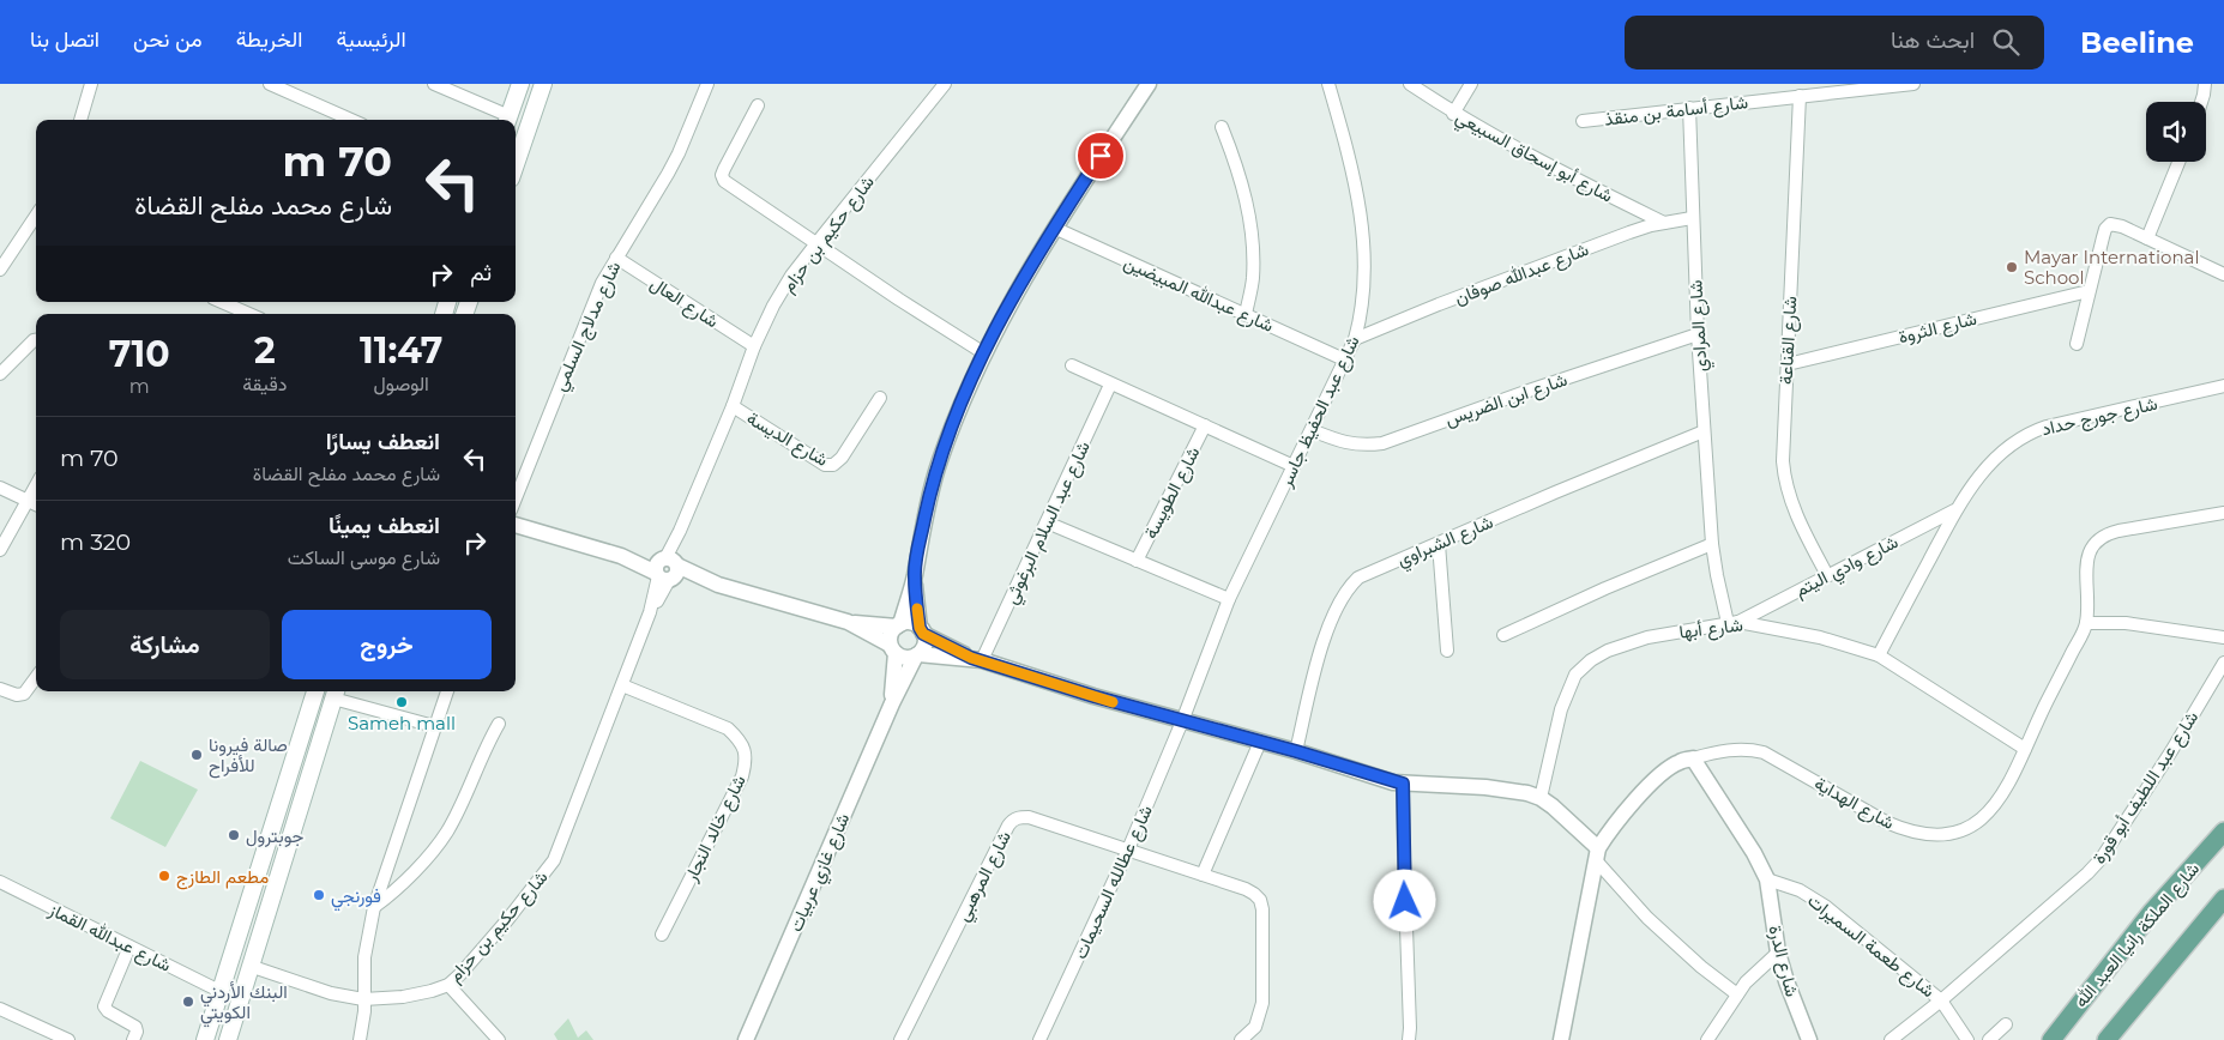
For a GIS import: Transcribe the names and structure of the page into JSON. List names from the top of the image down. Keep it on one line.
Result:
{"streets":{"main road":["شارع الملكة رانيا العبد الله"],"street":["شارع أسامة بن منقذ","شارع أبو إسحاق السبيعي","شارع حكيم بن حزام","شارع عبدالله صوفان","شارع عبدالله المبيضين","شارع العال","شارع مدلاج السلمي","شارع المرادي","شارع الثروة","شارع القناعة","شارع ابن الضريس","شارع عبد الحفيظ جاسر","شارع جورج حداد","شارع الديسة","شارع الطويسة","شارع عبد السلام البرغوثي","شارع الشبراوي","شارع وادي اليتم","شارع أبها","شارع عبد اللطيف أبو قورة","شارع الهداية","شارع خالد النجار","شارع غازي عربيات","شارع المرهبي","شارع عطالله السحيمات","شارع عبدالله القماز","شارع طعمة السميرات","شارع الدرة"]},"crossings":[["شارع أسامة بن منقذ","شارع المرادي"],["شارع أسامة بن منقذ","شارع القناعة"],["شارع أبو إسحاق السبيعي","شارع عبدالله صوفان"],["شارع حكيم بن حزام","شارع العال"],["شارع حكيم بن حزام","شارع الديسة"],["شارع حكيم بن حزام","شارع خالد النجار"],["شارع عبدالله صوفان","شارع المرادي"],["شارع عبدالله صوفان","شارع عبد الحفيظ جاسر"],["شارع عبدالله المبيضين","شارع عبد الحفيظ جاسر"],["شارع العال","شارع مدلاج السلمي"],["شارع المرادي","شارع ابن الضريس"],["شارع المرادي","شارع الشبراوي"],["شارع المرادي","شارع وادي اليتم"],["شارع المرادي","شارع أبها"],["شارع الثروة","شارع القناعة"],["شارع القناعة","شارع وادي اليتم"],["شارع ابن الضريس","شارع عبد الحفيظ جاسر"],["شارع عبد الحفيظ جاسر","شارع عطالله السحيمات"],["شارع جورج حداد","شارع وادي اليتم"],["شارع جورج حداد","شارع أبها"],["شارع وادي اليتم","شارع أبها"],["شارع أبها","شارع الهداية"],["شارع عبد اللطيف أبو قورة","شارع طعمة السميرات"],["شارع المرهبي","شارع عطالله السحيمات"],["شارع طعمة السميرات","شارع الدرة"]],"places":["Mayar International School","Sameh mall","صالة فيرونا للأفراح","جوبترول","مطعم الطازج","فورنجي","البنك الأردني الكويتي"],"page":{"header":"Beeline","search":"ابحث هنا","nav":["الرئيسية","الخريطة","من نحن","اتصل بنا"],"turn":["70 m","شارع محمد مفلح القضاة"],"then":"ثم","eta":["11:47","الوصول","2","دقيقة","710","m"],"list":[{"name":"انعطف يسارًا","note":"شارع محمد مفلح القضاة","value":"70 m"},{"name":"انعطف يمينًا","note":"شارع موسى الساكت","value":"320 m"}],"buttons":["خروج","مشاركة"]}}
